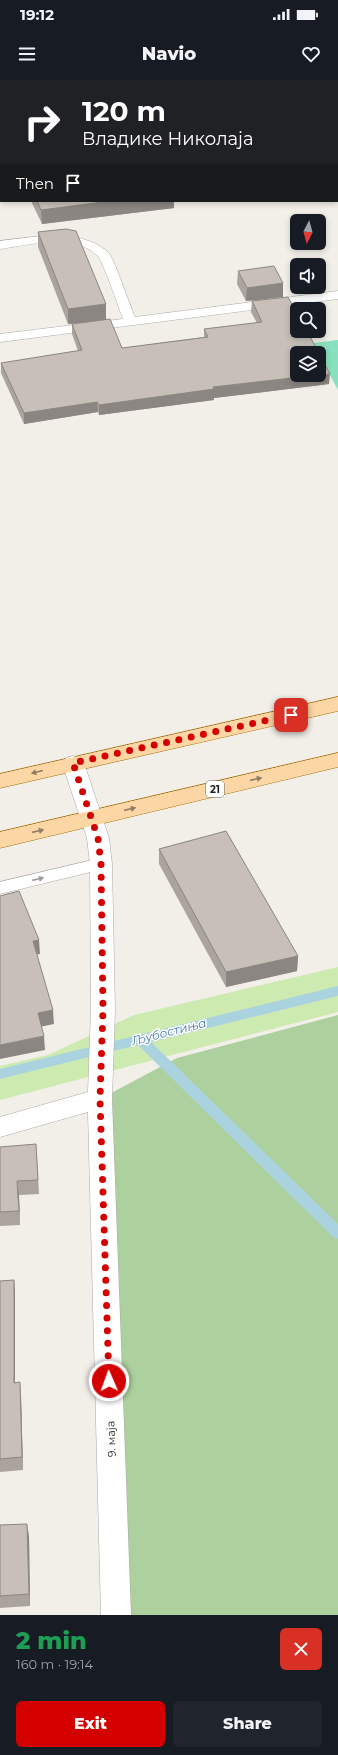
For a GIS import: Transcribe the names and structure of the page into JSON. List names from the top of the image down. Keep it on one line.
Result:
{"streets":{"main road":["21"],"street":["9. маја"]},"crossings":[["21","9. маја"]],"water":["Љубостиња"],"north":"bottom","page":{"status":"19:12","header":"Navio","turn":["120 m","Владике Николаја"],"then":"Then","heading":["2 min","160 m · 19:14"],"buttons":["Exit","Share"]}}
